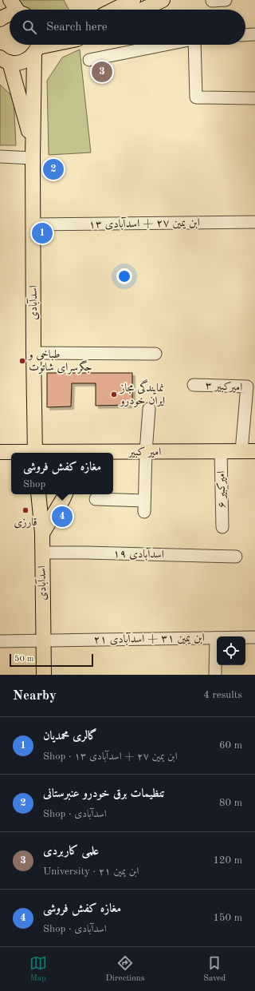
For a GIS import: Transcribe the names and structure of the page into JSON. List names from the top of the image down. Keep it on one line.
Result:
{"streets":{"main road":["اسدآبادی","امیر کبیر"],"street":["ابن یمین ۲۷ + اسدآبادی ۱۳","امیرکبیر ۳","امیرکبیر ۶","اسدآبادی ۱۹","ابن یمین ۳۱ + اسدآبادی ۲۱"]},"crossings":[["ابن یمین ۲۷ + اسدآبادی ۱۳","اسدآبادی"],["اسدآبادی","اسدآبادی ۱۹"],["اسدآبادی","ابن یمین ۳۱ + اسدآبادی ۲۱"],["امیرکبیر ۳","امیر کبیر"],["امیر کبیر","امیرکبیر ۶"]],"places":["طباخی و جگرسرای شاتوت","نمایندگی مجاز ایران خودرو","قارزی"],"scale_bar":"50 m","page":{"search":"Search here","pins":["3","2","1","4"],"popup":["مغازه کفش فروشی","Shop"],"scale":"50 m","heading":["Nearby","4 results"],"list":[{"mark":"1","name":"گالری محمدیان","note":"Shop · ابن یمین ۲۷ + اسدآبادی ۱۳","value":"60 m"},{"mark":"2","name":"تنظیمات برق خودرو عنبرستانی","note":"Shop · اسدآبادی","value":"80 m"},{"mark":"3","name":"علمی کاربردی","note":"University · ابن یمین ۲۱","value":"120 m"},{"mark":"4","name":"مغازه کفش فروشی","note":"Shop · اسدآبادی","value":"150 m"}],"nav":["Map","Directions","Saved"]}}
